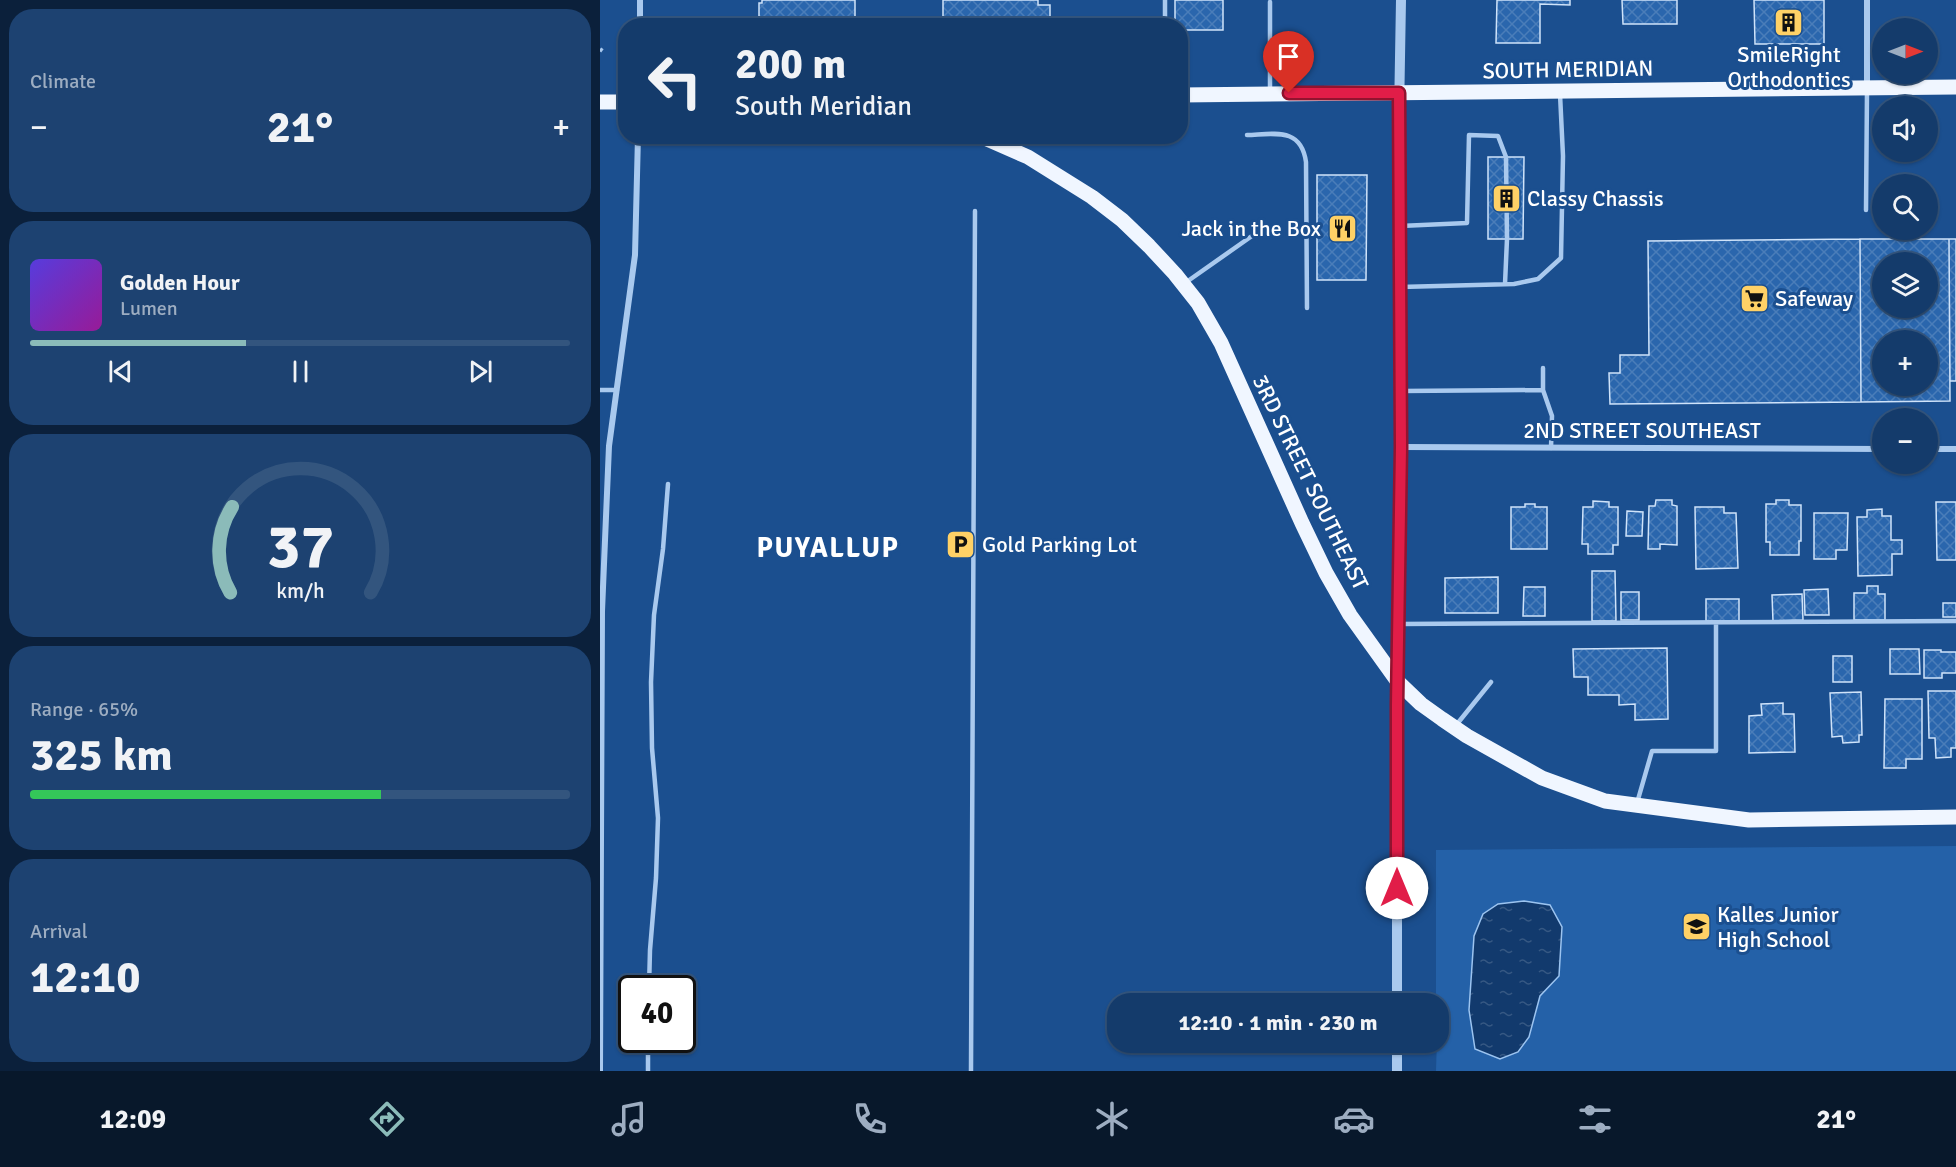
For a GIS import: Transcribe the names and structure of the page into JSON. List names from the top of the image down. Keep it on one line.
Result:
{"streets":{"main road":["SOUTH MERIDIAN","3RD STREET SOUTHEAST"],"street":["2ND STREET SOUTHEAST"]},"districts":["PUYALLUP"],"places":{"building":["SmileRight Orthodontics","Classy Chassis"],"restaurant":["Jack in the Box"],"supermarket":["Safeway"],"parking":["Gold Parking Lot"],"school or university":["Kalles Junior High School"]},"north":"right","page":{"tile":["Climate",["Range · 65%","325 km"],["Arrival","12:10"]],"map_buttons":["+","−"],"turn":["200 m","South Meridian"],"heat":["−","21°","+"],"song":["Golden Hour","Lumen"],"limit":"40","trip":"12:10 · 1 min · 230 m","tabs":["12:09","21°"],"gauge":["37","km/h"]}}
